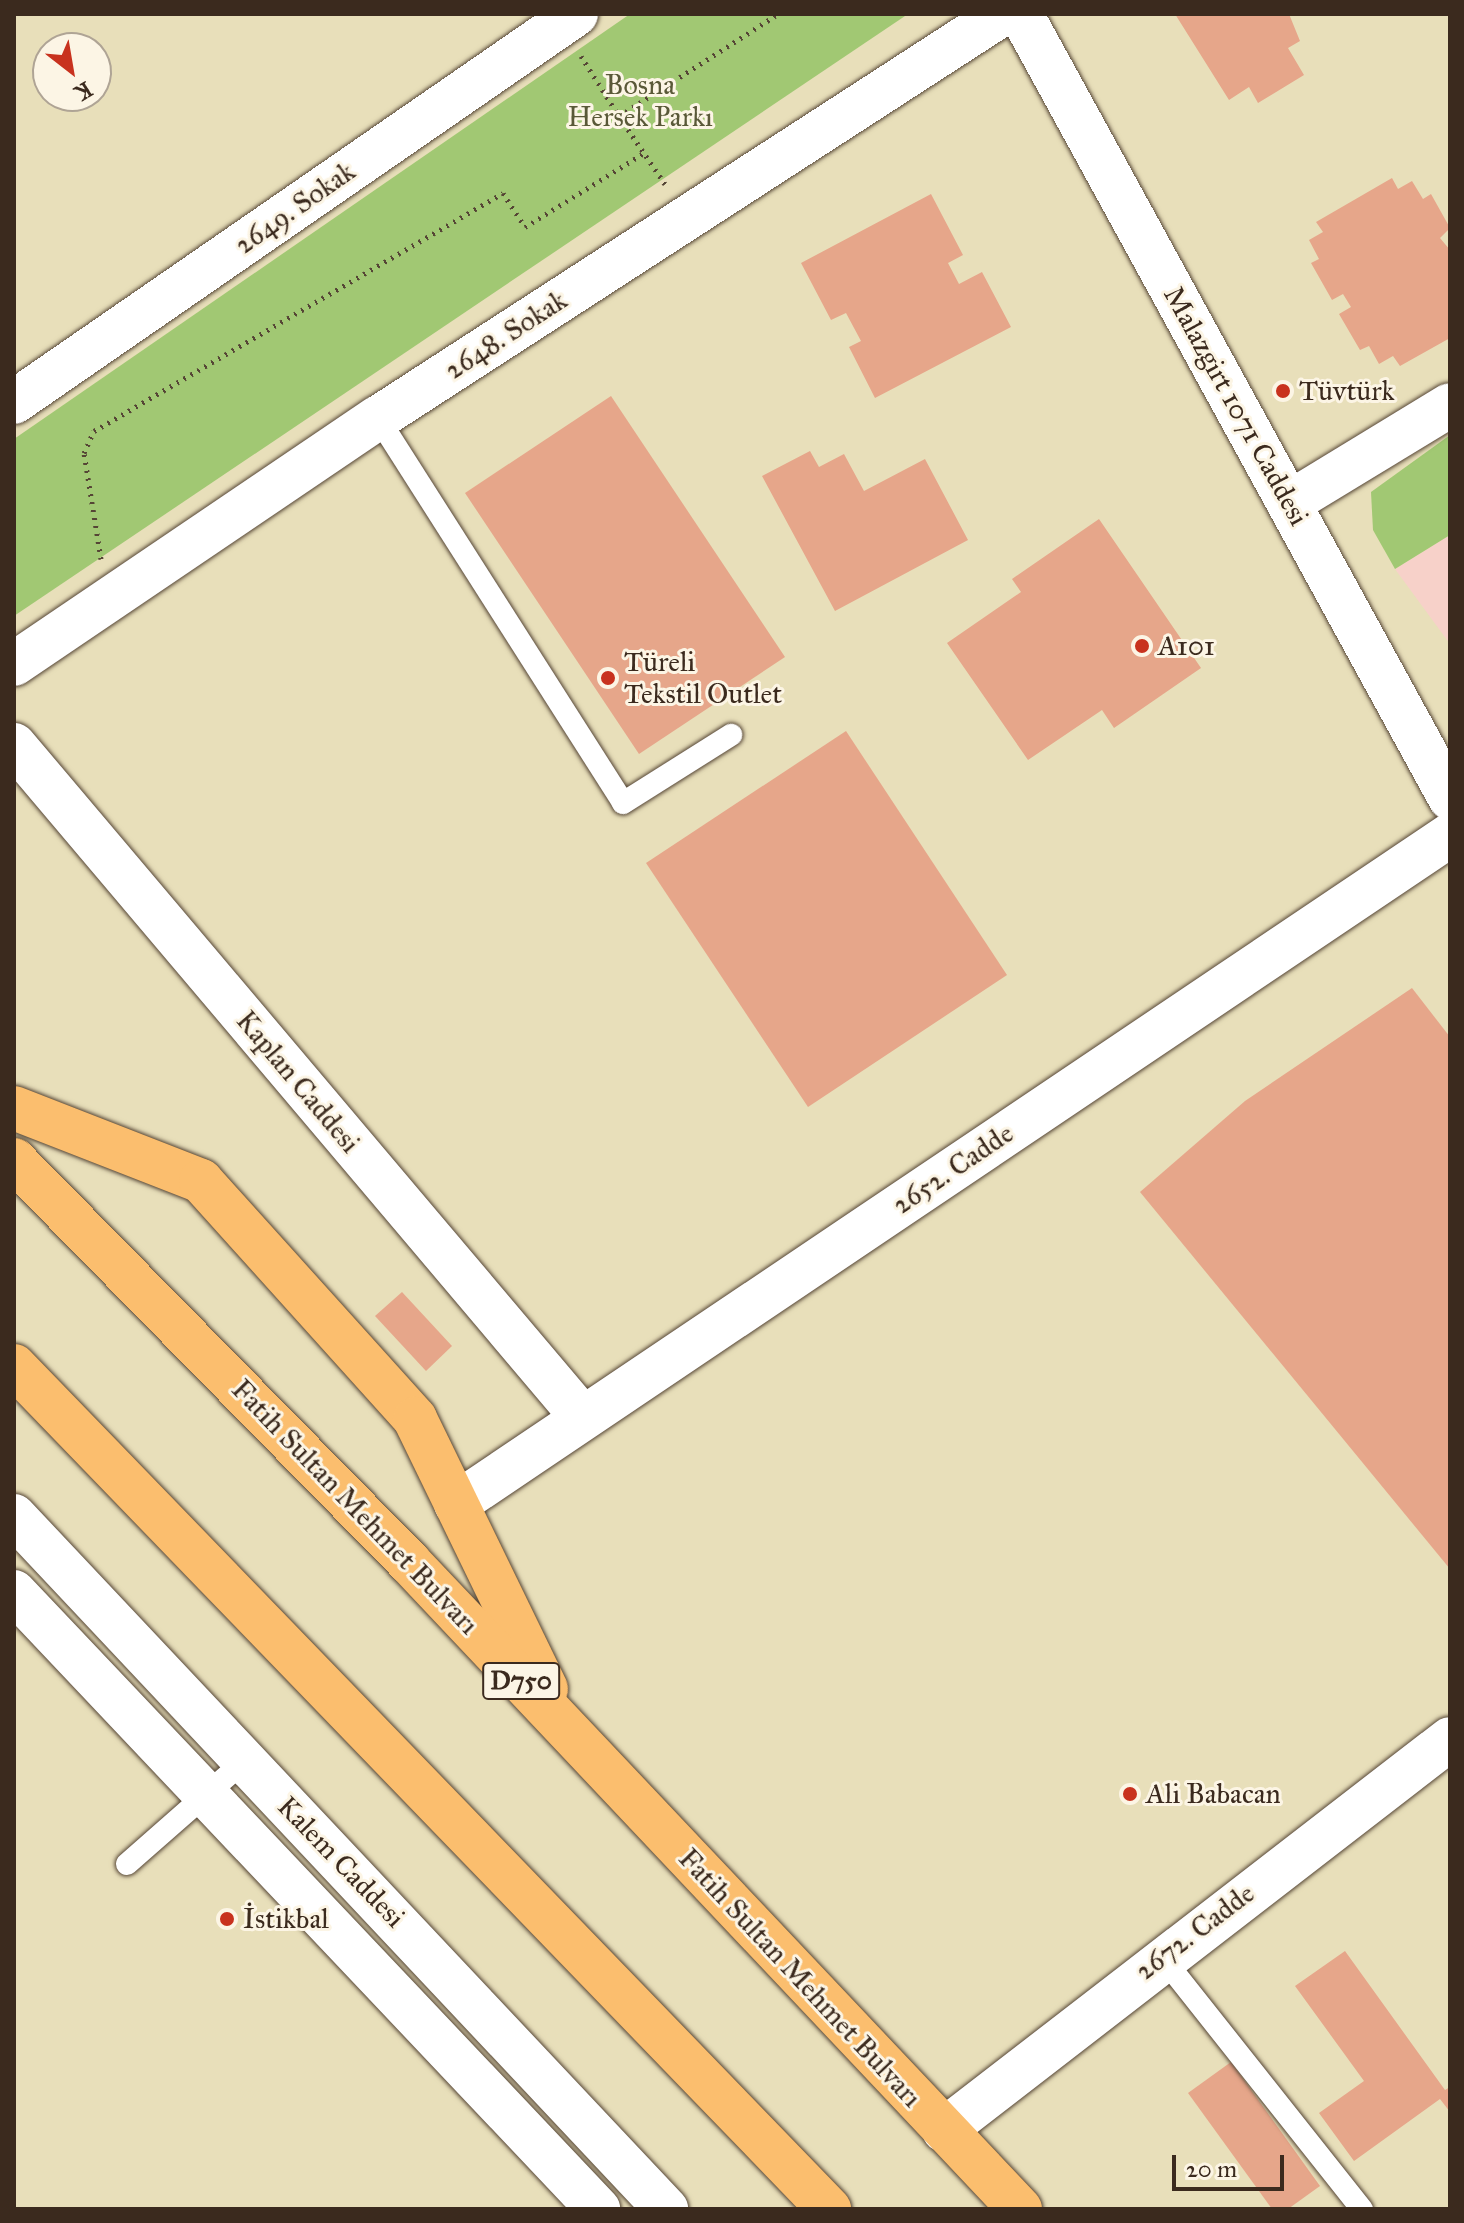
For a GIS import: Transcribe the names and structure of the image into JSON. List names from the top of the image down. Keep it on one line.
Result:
{"streets":{"highway":["Fatih Sultan Mehmet Bulvarı","D750"],"street":["2649. Sokak","2648. Sokak","Malazgirt 1071 Caddesi","Kaplan Caddesi","2652. Cadde","Kalem Caddesi","2672. Cadde"]},"crossings":[["Kaplan Caddesi","2652. Cadde"],["Fatih Sultan Mehmet Bulvarı","2672. Cadde"]],"parks":["Bosna Hersek Parkı"],"places":["Tüvtürk","A101","Türeli Tekstil Outlet","Ali Babacan","İstikbal"],"scale_bar":"20 m","north":"bottom right"}
